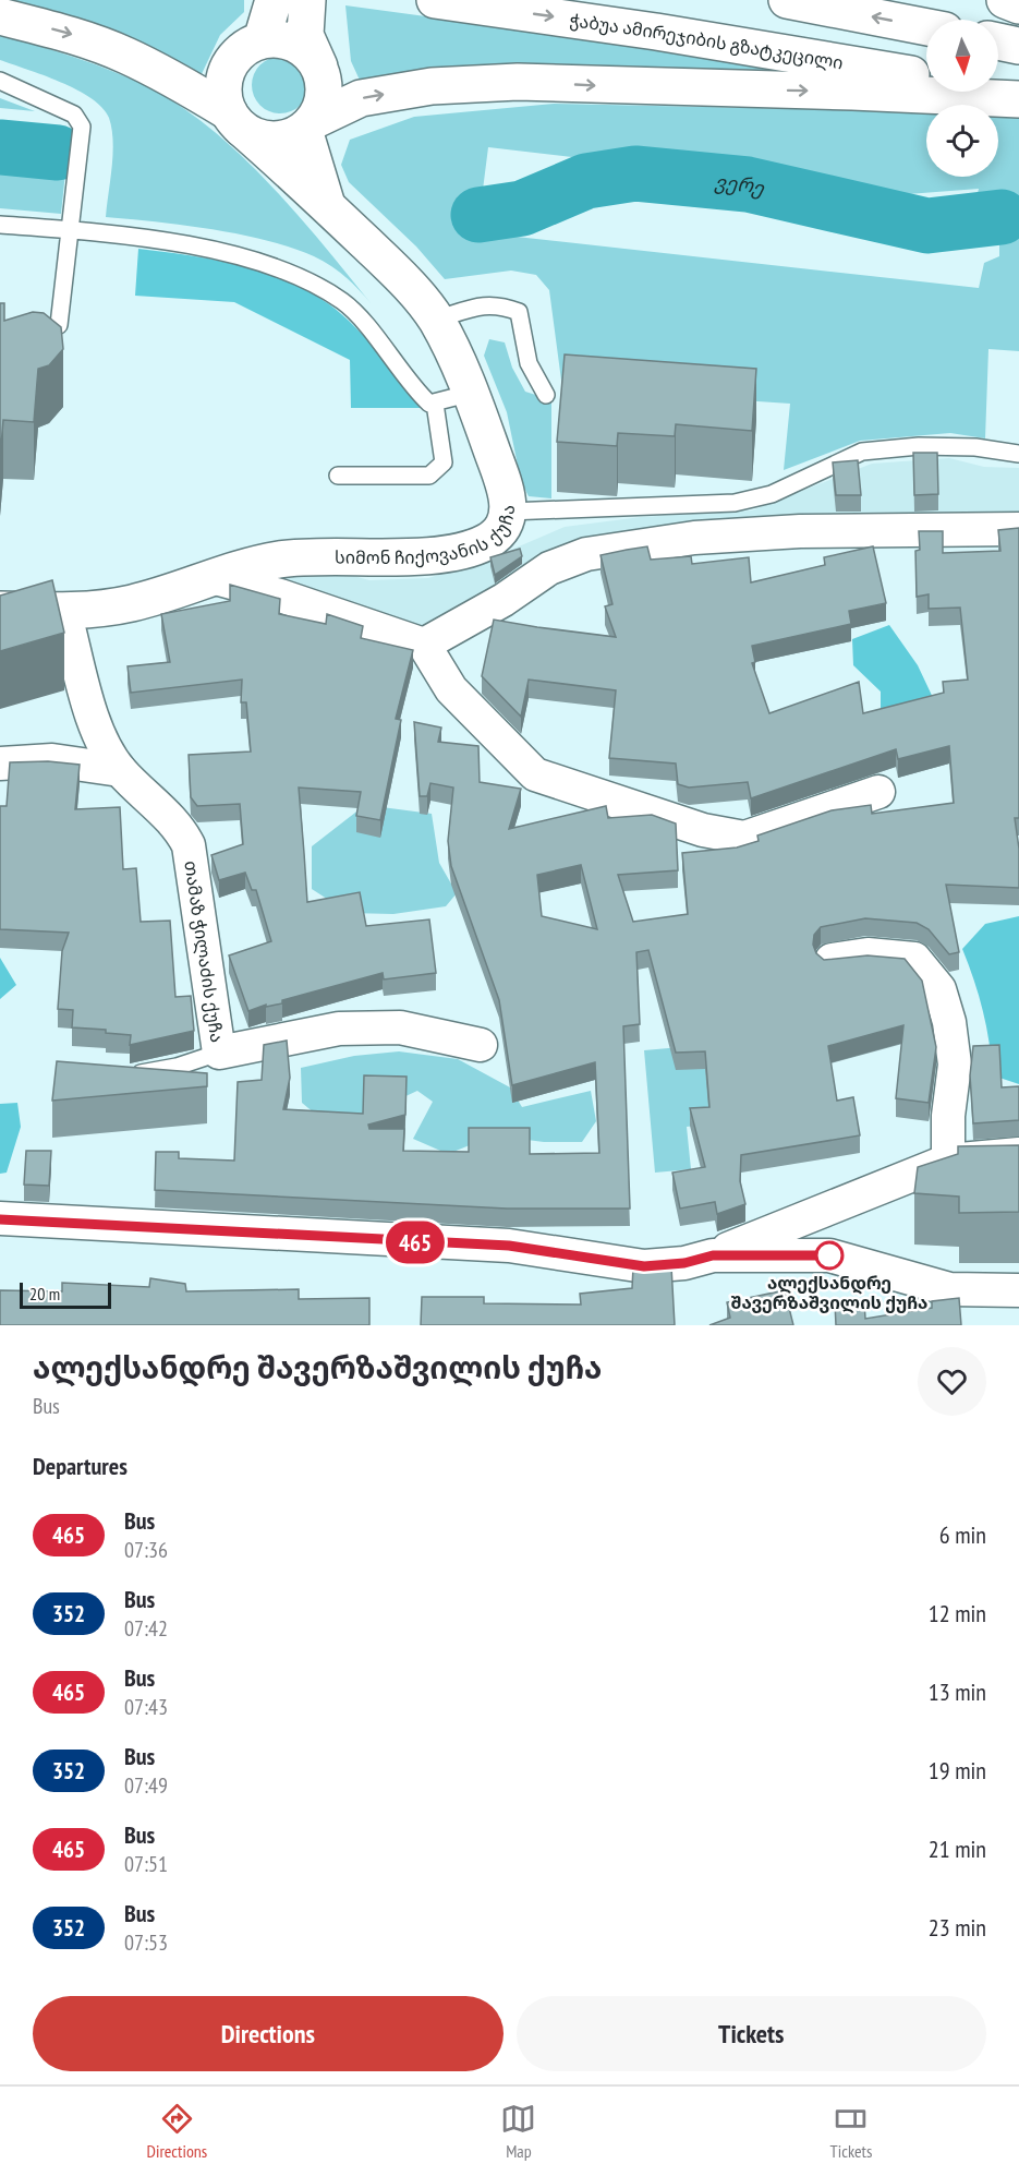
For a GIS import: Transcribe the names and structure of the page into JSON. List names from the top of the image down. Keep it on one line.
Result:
{"streets":{"main road":["ჭაბუა ამირეჯიბის გზატკეცილი","სიმონ ჩიქოვანის ქუჩა"],"street":["თამაზ ჭილაძის ქუჩა"]},"crossings":[["სიმონ ჩიქოვანის ქუჩა","თამაზ ჭილაძის ქუჩა"]],"water":["ვერე"],"places":["ალექსანდრე შავერზაშვილის ქუჩა"],"lines":["bus line 465"],"scale_bar":"20 m","north":"bottom","page":{"on_map":"465","scale":"20 m","heading":[["ალექსანდრე შავერზაშვილის ქუჩა","Bus"],"Departures"],"list":[{"mark":"465","name":"Bus","note":"07:36","value":"6 min"},{"mark":"352","name":"Bus","note":"07:42","value":"12 min"},{"mark":"465","name":"Bus","note":"07:43","value":"13 min"},{"mark":"352","name":"Bus","note":"07:49","value":"19 min"},{"mark":"465","name":"Bus","note":"07:51","value":"21 min"},{"mark":"352","name":"Bus","note":"07:53","value":"23 min"}],"buttons":["Directions","Tickets"],"tabs":["Directions","Map","Tickets"]}}
